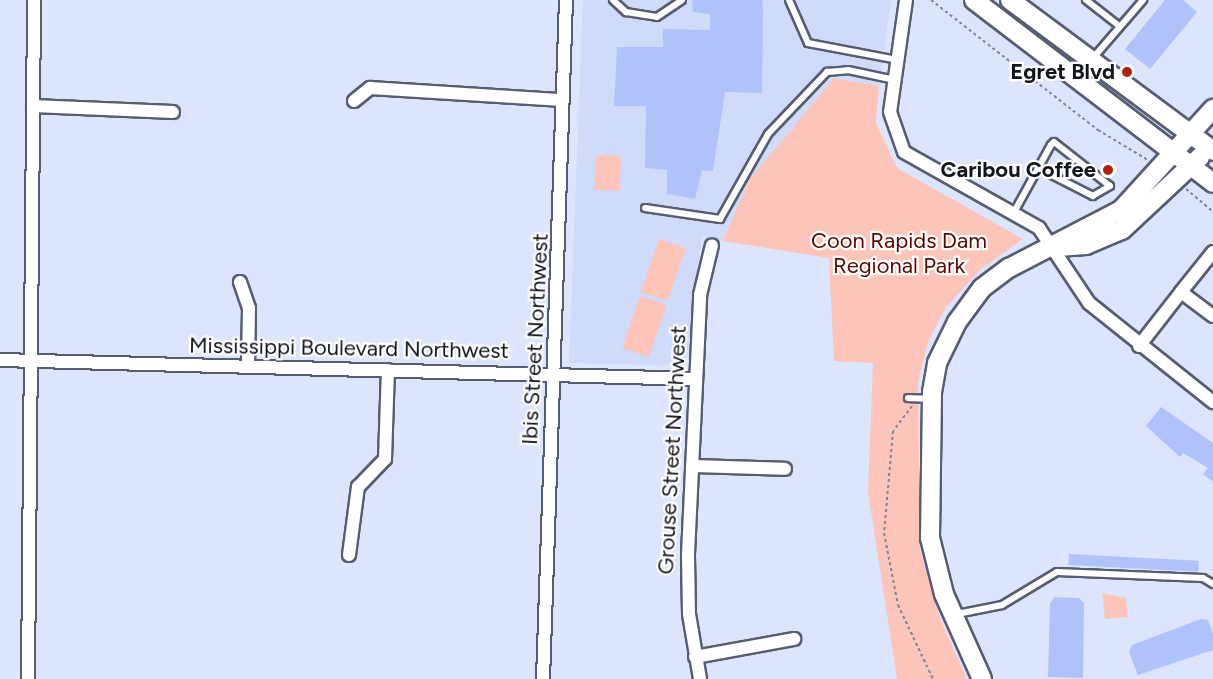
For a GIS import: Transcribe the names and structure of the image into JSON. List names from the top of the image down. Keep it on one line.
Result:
{"streets":{"street":["Ibis Street Northwest","Mississippi Boulevard Northwest","Grouse Street Northwest"]},"crossings":[["Ibis Street Northwest","Mississippi Boulevard Northwest"],["Mississippi Boulevard Northwest","Grouse Street Northwest"]],"parks":["Coon Rapids Dam Regional Park"],"places":["Egret Blvd","Caribou Coffee"]}
